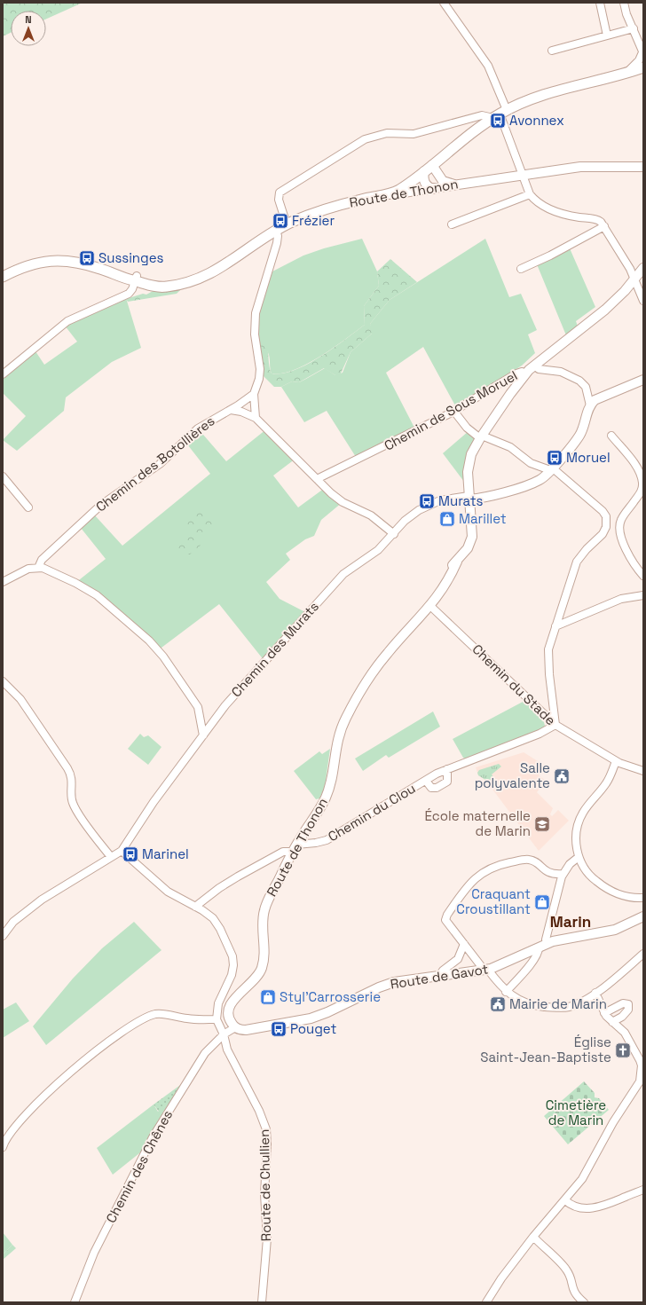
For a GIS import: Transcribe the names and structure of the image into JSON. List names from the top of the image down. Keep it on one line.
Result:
{"streets":{"main road":["Route de Thonon"],"street":["Chemin de Sous Moruel","Chemin des Botollières","Chemin des Murats","Chemin du Stade","Chemin du Clou","Route de Gavot","Chemin des Chênes","Route de Chullien"]},"crossings":[["Route de Thonon","Chemin de Sous Moruel"],["Route de Thonon","Chemin des Murats"],["Route de Thonon","Chemin du Stade"],["Route de Thonon","Chemin du Clou"],["Route de Thonon","Route de Gavot"],["Route de Thonon","Chemin des Chênes"],["Chemin du Stade","Chemin du Clou"],["Route de Gavot","Chemin des Chênes"],["Chemin des Chênes","Route de Chullien"]],"districts":["Marin"],"parks":["Cimetière de Marin"],"places":{"bus stop":["Avonnex","Frézier","Sussinges","Moruel","Murats","Marinel","Pouget"],"shop":["Marillet","Craquant Croustillant","Styl'Carrosserie"],"public building":["Salle polyvalente","Mairie de Marin"],"school or university":["École maternelle de Marin"],"church":["Église Saint-Jean-Baptiste"]},"north":"top"}
